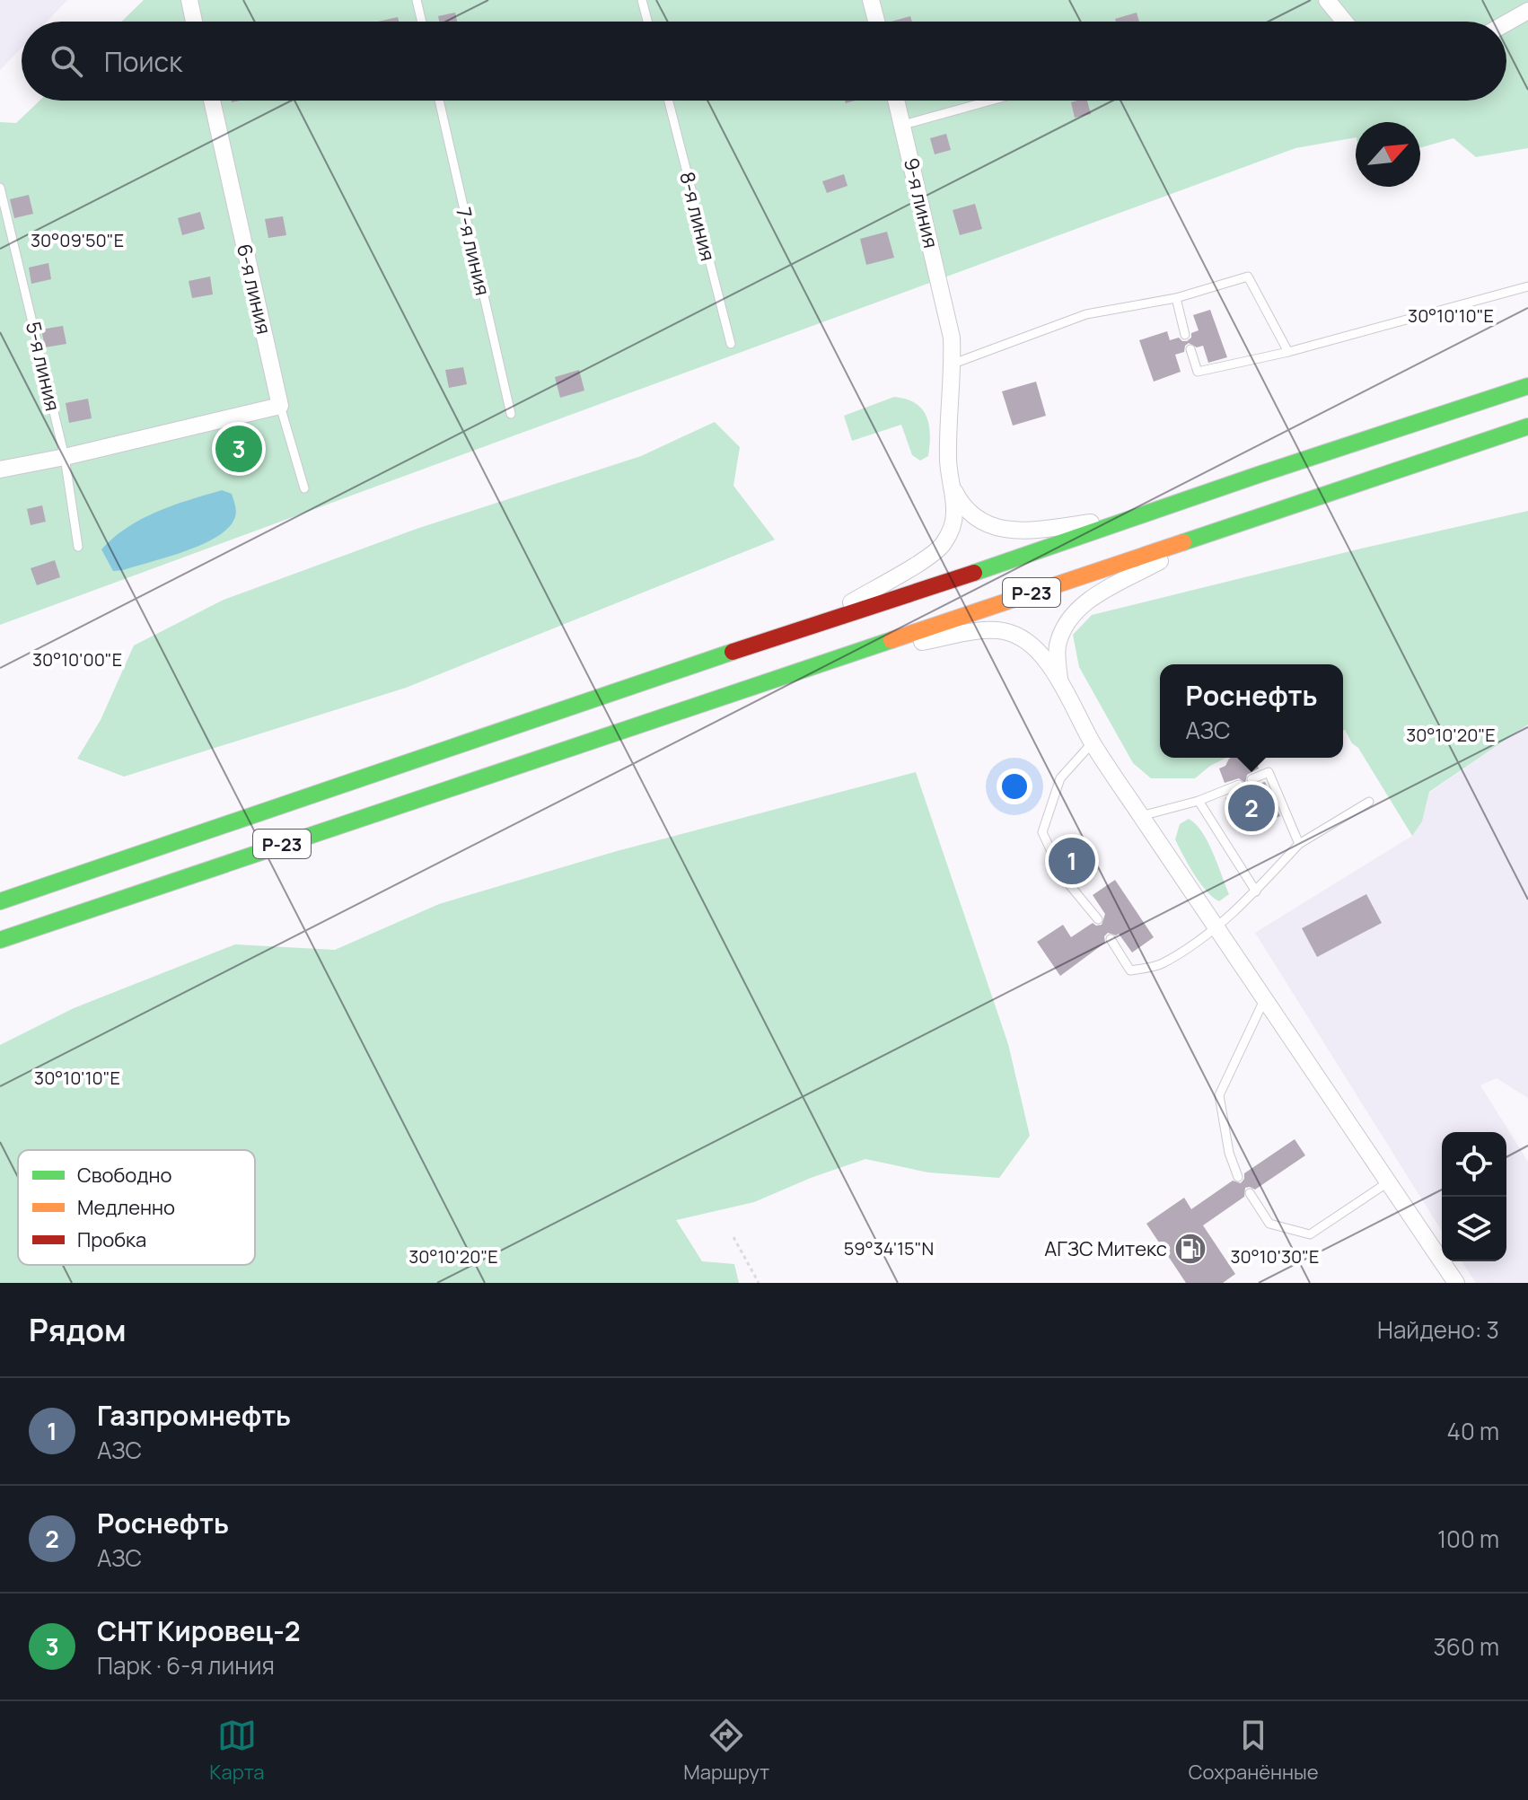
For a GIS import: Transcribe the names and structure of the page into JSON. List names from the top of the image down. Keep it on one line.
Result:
{"streets":{"highway":["Р-23"],"street":["9-я линия","6-я линия"],"lane":["8-я линия","7-я линия","5-я линия"]},"crossings":[["9-я линия","Р-23"]],"places":{"fuel station":["АГЗС Митекс"]},"legend":["Свободно","Медленно","Пробка"],"north":"top right","page":{"search":"Поиск","pins":["3","2","1"],"popup":["Роснефть","АЗС"],"heading":["Рядом","Найдено: 3"],"list":[{"mark":"1","name":"Газпромнефть","note":"АЗС","value":"40 m"},{"mark":"2","name":"Роснефть","note":"АЗС","value":"100 m"},{"mark":"3","name":"СНТ Кировец-2","note":"Парк · 6-я линия","value":"360 m"}],"nav":["Карта","Маршрут","Сохранённые"]},"coordinates":["30°09'50\"E","30°10'10\"E","30°10'00\"E","30°10'20\"E","59°34'15\"N","30°10'30\"E"]}
